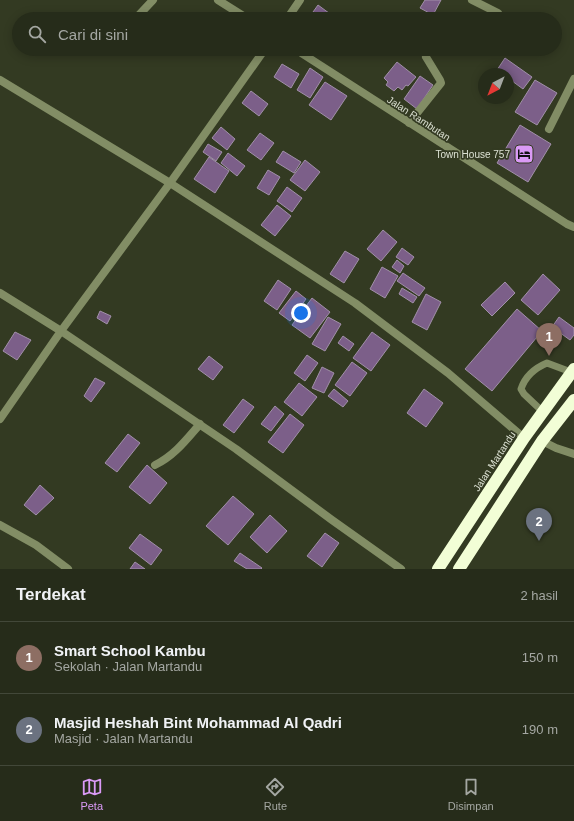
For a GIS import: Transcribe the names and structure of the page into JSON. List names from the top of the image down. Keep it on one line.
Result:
{"streets":{"highway":["Jalan Martandu"],"street":["Jalan Rambutan"]},"places":{"hotel":["Town House 757"]},"north":"bottom left","page":{"search":"Cari di sini","pins":["1","2"],"heading":["Terdekat","2 hasil"],"list":[{"mark":"1","name":"Smart School Kambu","note":"Sekolah · Jalan Martandu","value":"150 m"},{"mark":"2","name":"Masjid Heshah Bint Mohammad Al Qadri","note":"Masjid · Jalan Martandu","value":"190 m"}],"nav":["Peta","Rute","Disimpan"]}}
